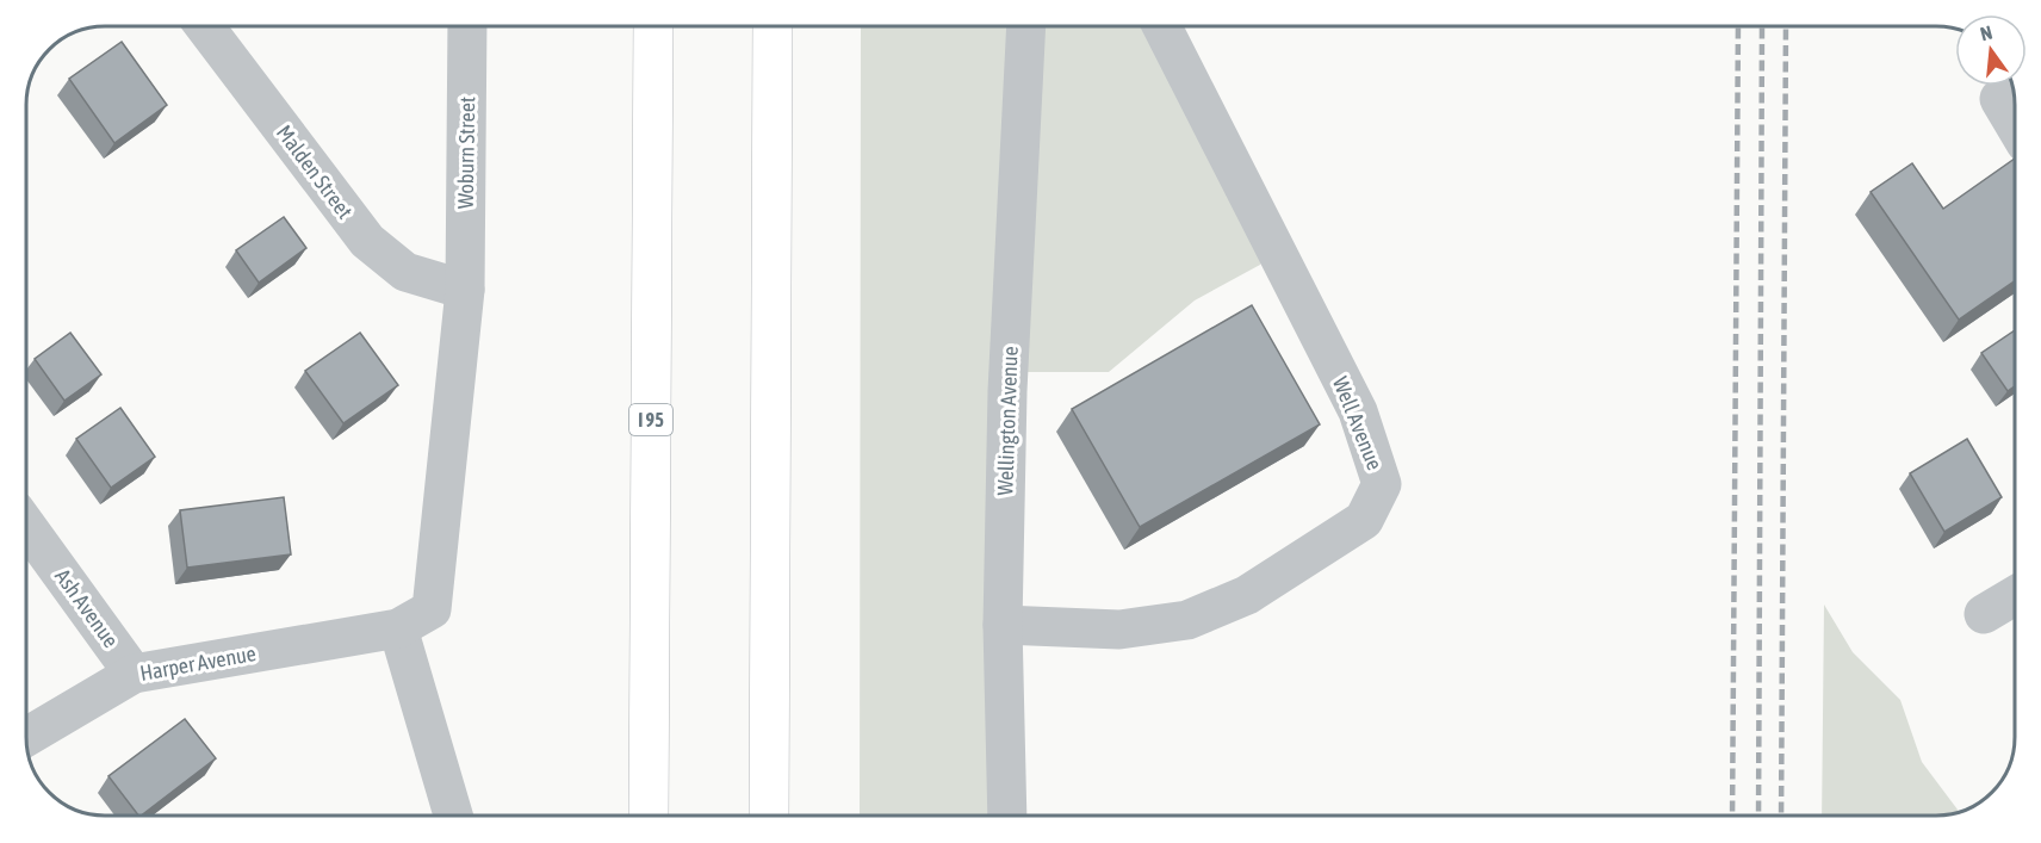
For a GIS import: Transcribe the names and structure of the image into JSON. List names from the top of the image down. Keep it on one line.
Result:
{"streets":{"highway":["I 95"],"street":["Woburn Street","Malden Street","Wellington Avenue","Well Avenue","Ash Avenue","Harper Avenue"]},"crossings":[["Woburn Street","Malden Street"],["Woburn Street","Harper Avenue"],["Malden Street","Harper Avenue"],["Wellington Avenue","Well Avenue"],["Ash Avenue","Harper Avenue"]],"north":"top"}
